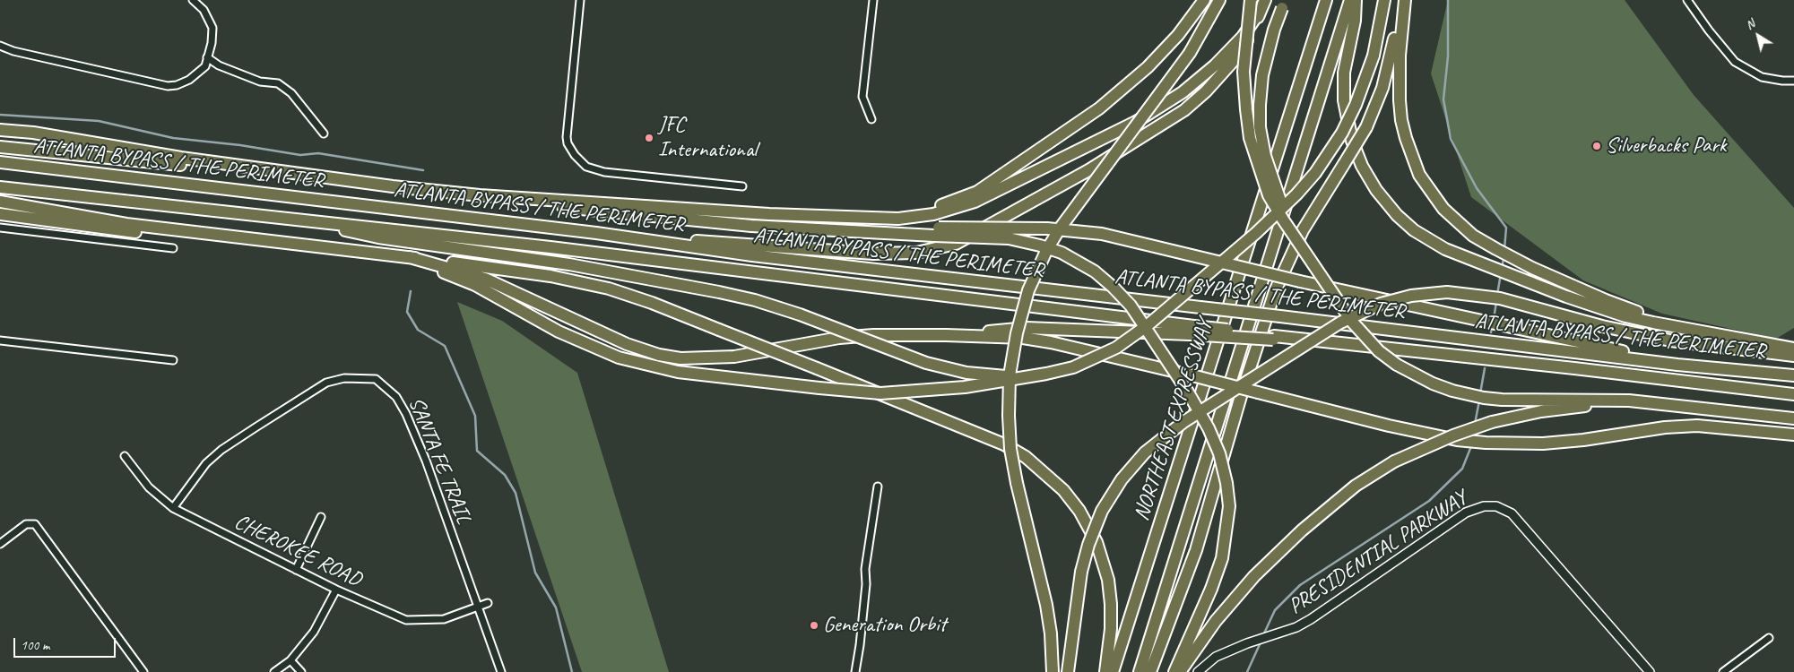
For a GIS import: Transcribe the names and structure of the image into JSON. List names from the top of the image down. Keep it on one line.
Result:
{"streets":{"highway":["ATLANTA BYPASS / THE PERIMETER","NORTHEAST EXPRESSWAY"],"street":["SANTA FE TRAIL","CHEROKEE ROAD","PRESIDENTIAL PARKWAY"]},"crossings":[["SANTA FE TRAIL","CHEROKEE ROAD"]],"places":["JFC International","Silverbacks Park","Generation Orbit"],"scale_bar":"100 m","north":"top left"}
